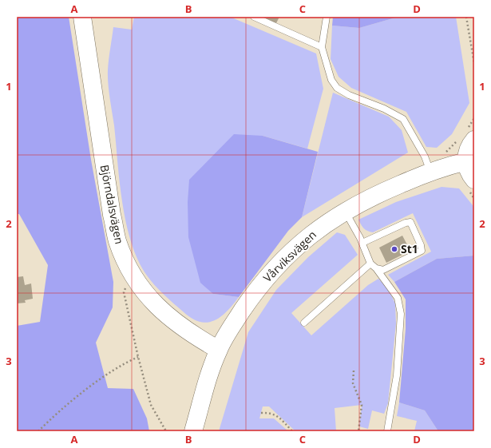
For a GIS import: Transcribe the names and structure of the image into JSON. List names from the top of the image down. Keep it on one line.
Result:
{"streets":{"street":["Björndalsvägen","Vårviksvägen"]},"crossings":[["Björndalsvägen","Vårviksvägen"]],"places":["St1"],"grid":{"columns":["A","B","C","D"],"rows":["1","2","3"]}}
